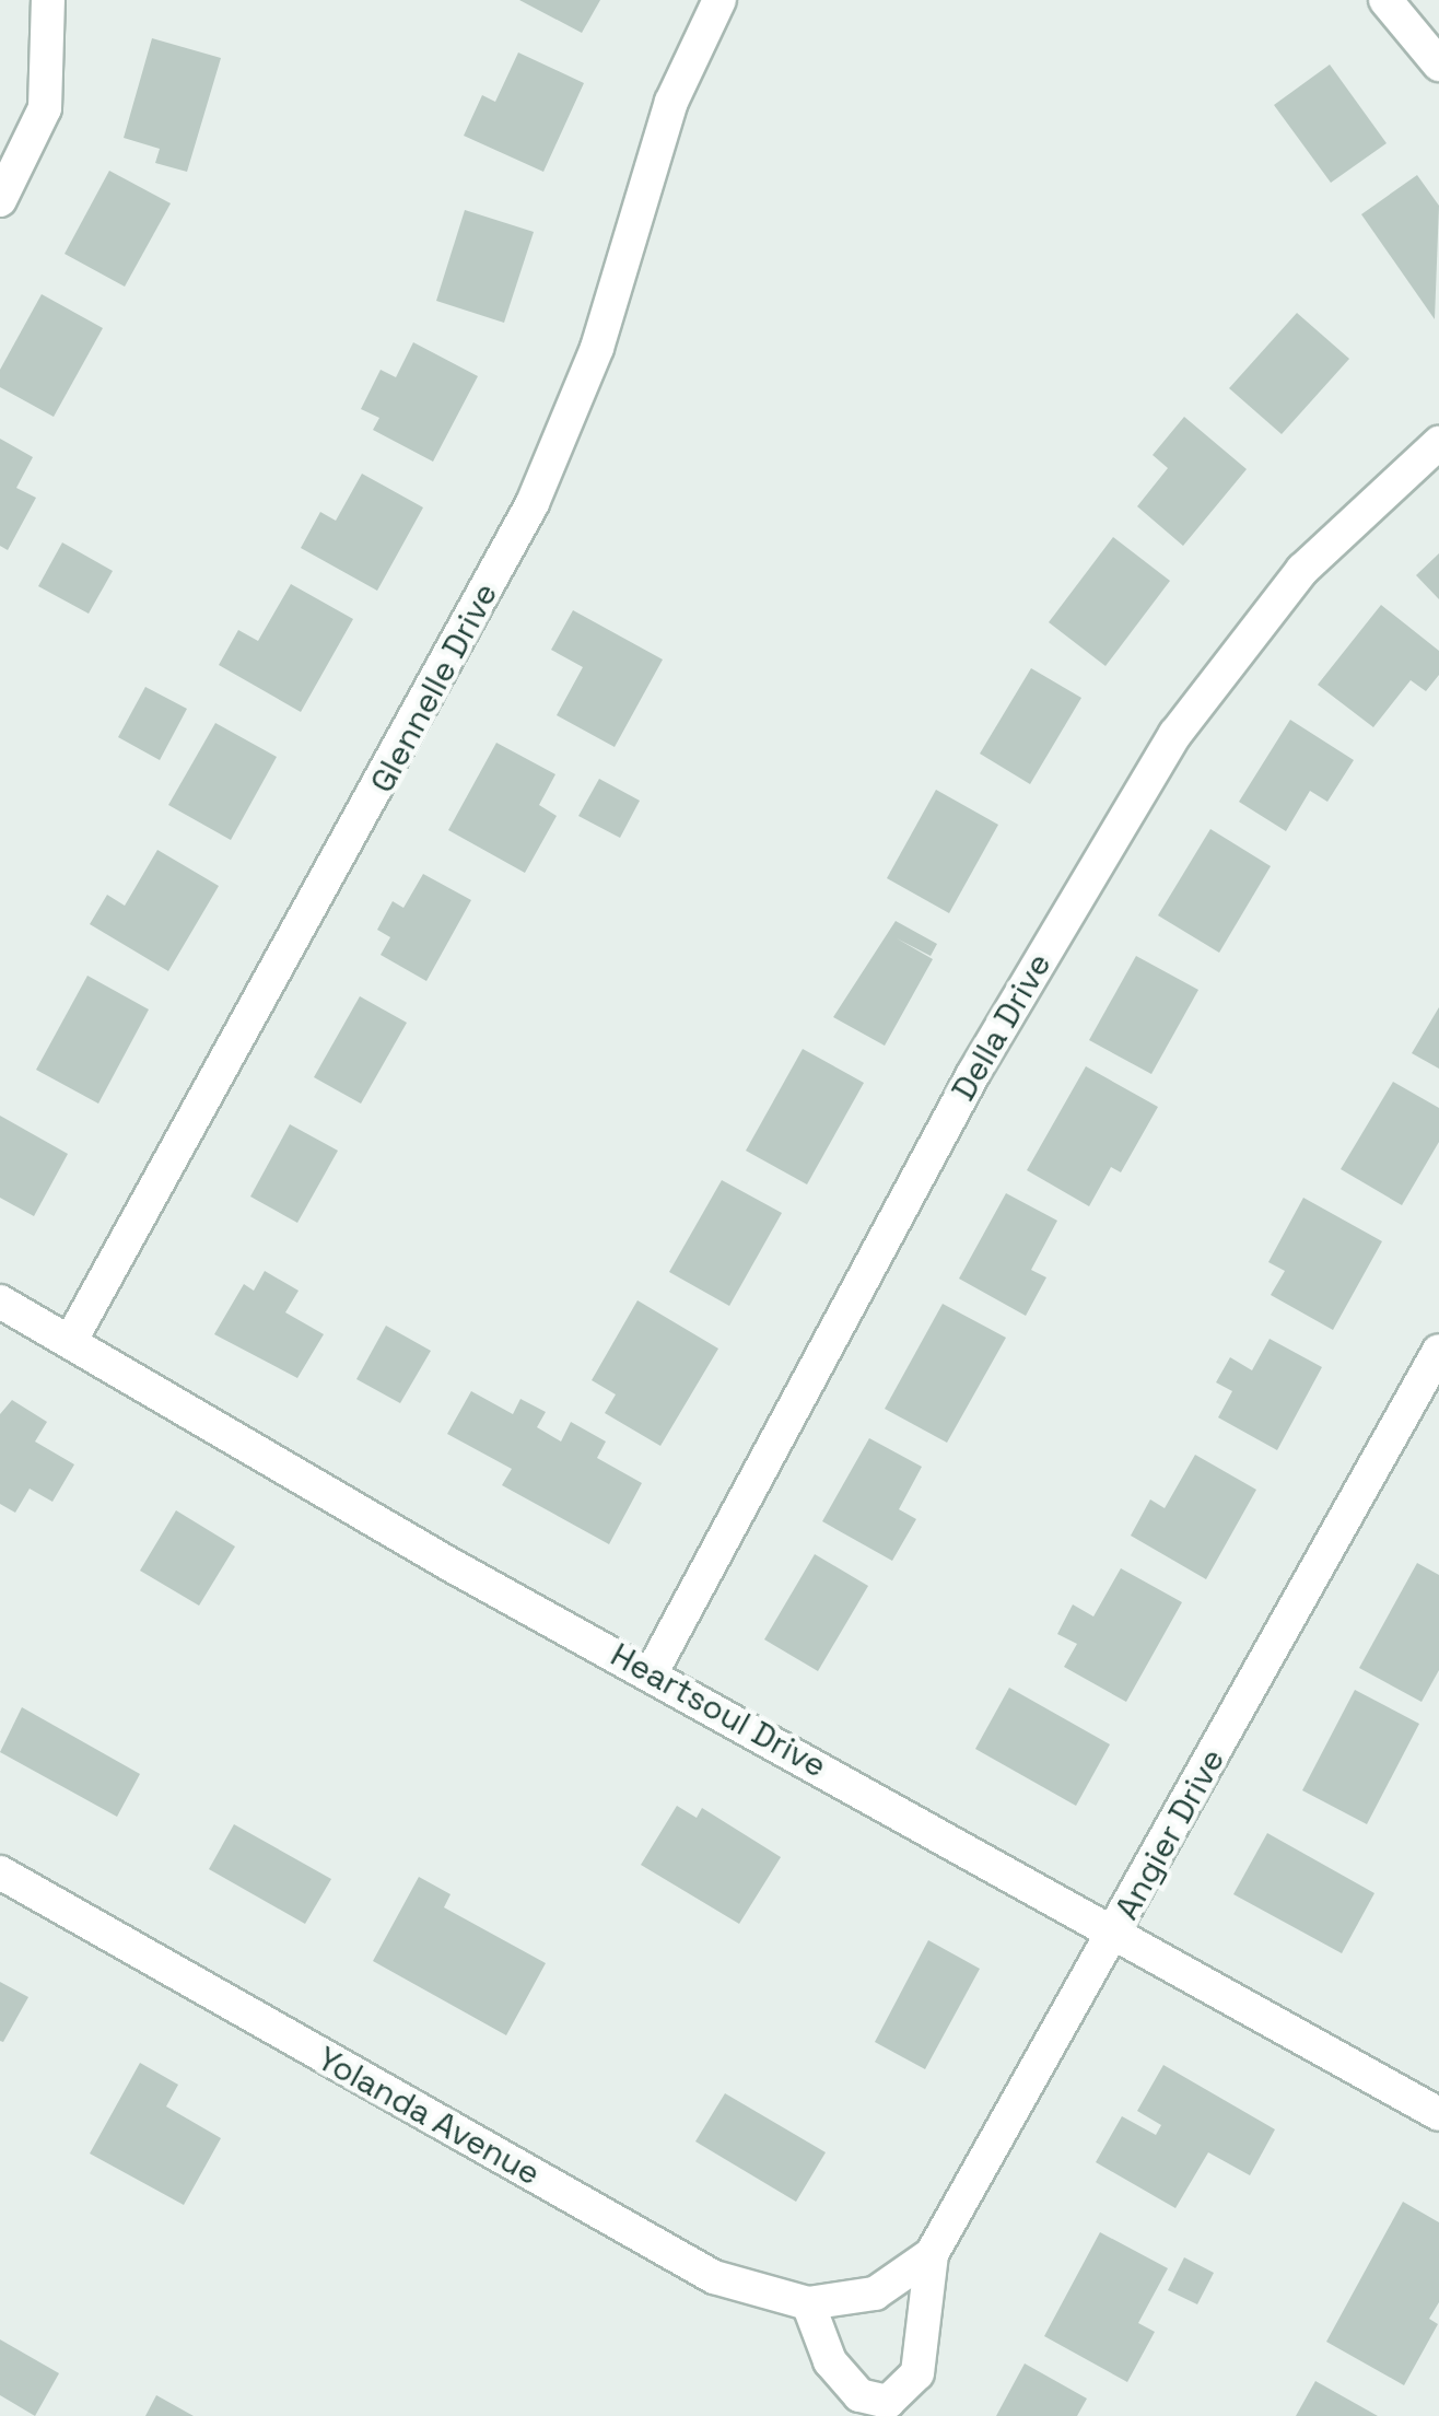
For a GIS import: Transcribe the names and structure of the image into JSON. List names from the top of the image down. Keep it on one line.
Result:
{"streets":{"street":["Glennelle Drive","Della Drive","Heartsoul Drive","Angier Drive","Yolanda Avenue"]},"crossings":[["Glennelle Drive","Heartsoul Drive"],["Della Drive","Heartsoul Drive"],["Heartsoul Drive","Angier Drive"],["Angier Drive","Yolanda Avenue"]]}
